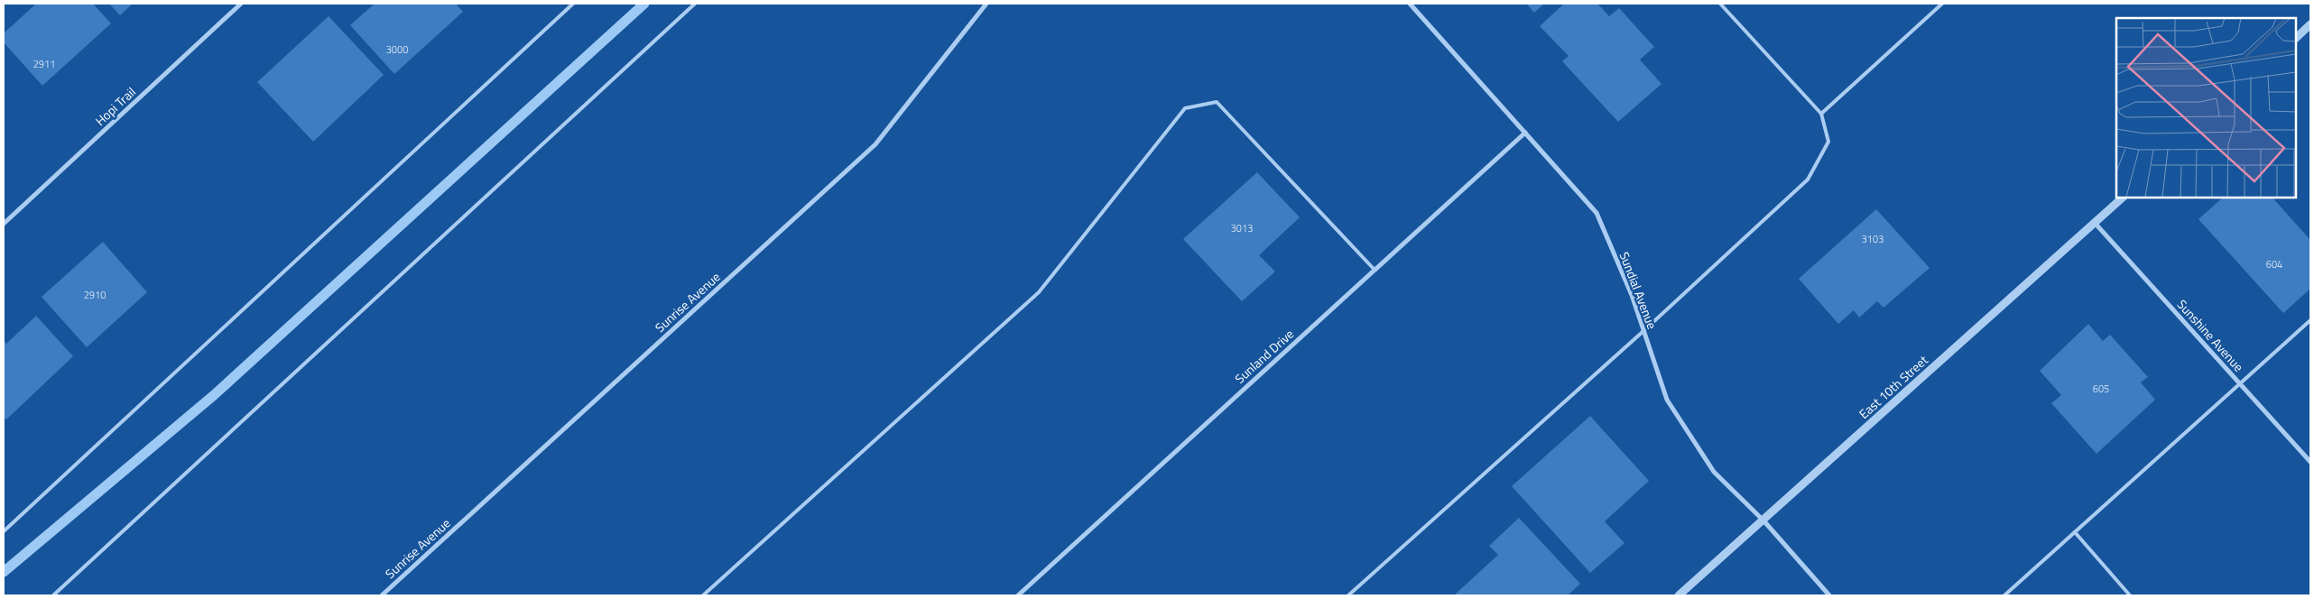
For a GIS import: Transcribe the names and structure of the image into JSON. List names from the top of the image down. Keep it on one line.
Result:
{"streets":{"street":["Hopi Trail","Sundial Avenue","Sunrise Avenue","Sunshine Avenue","Sunland Drive","East 10th Street"]},"crossings":[["Sundial Avenue","Sunland Drive"],["Sundial Avenue","East 10th Street"],["Sunshine Avenue","East 10th Street"]],"house_numbers":["3000","2911","3013","3103","604","2910","605"]}
